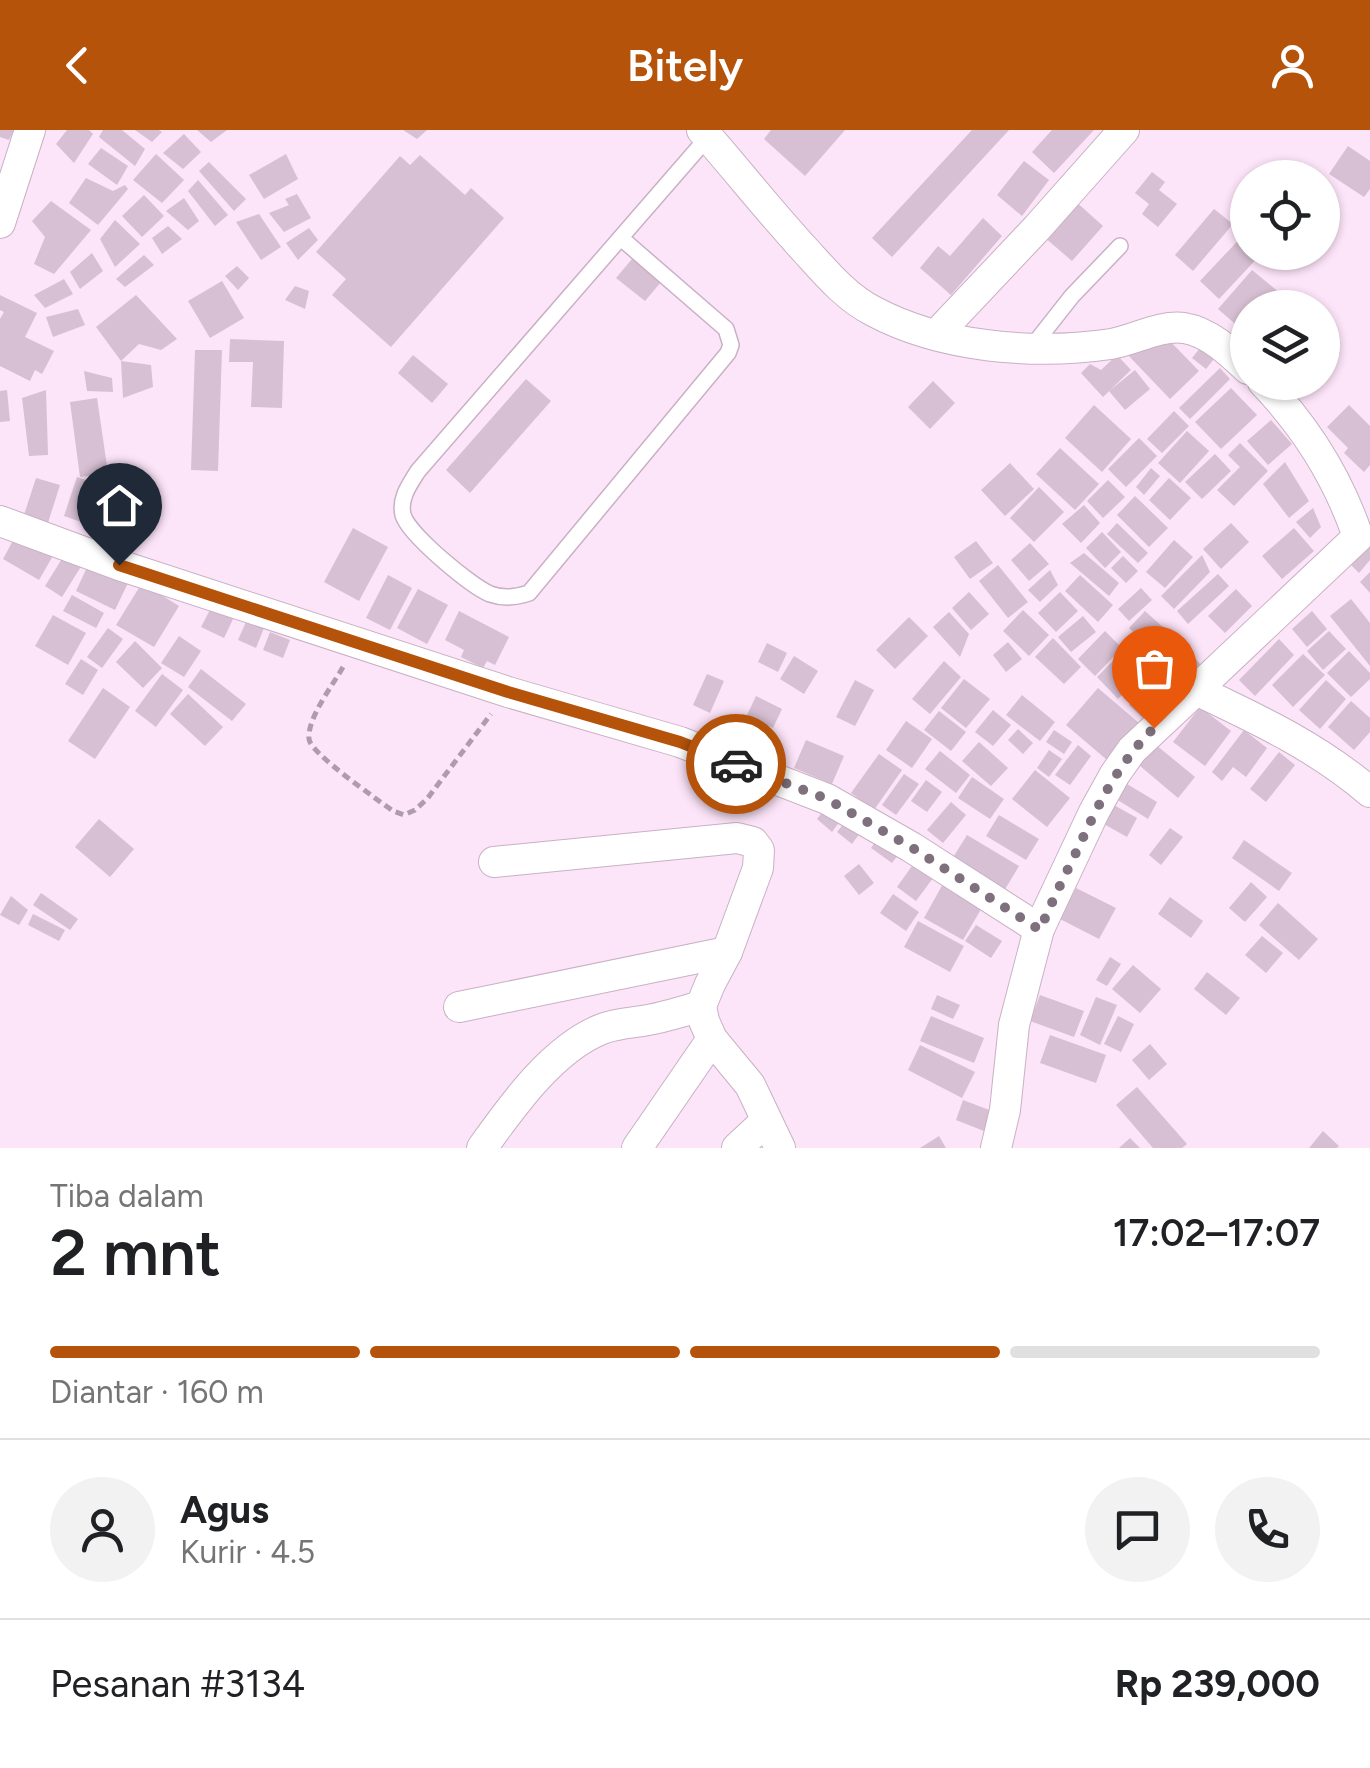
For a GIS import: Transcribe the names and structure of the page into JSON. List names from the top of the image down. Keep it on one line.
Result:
{"page":{"header":"Bitely","heading":["2 mnt","Tiba dalam","17:02–17:07"],"panel":["Agus","Kurir · 4.5","Pesanan #3134","Rp 239,000"],"bar":"Diantar · 160 m"}}
